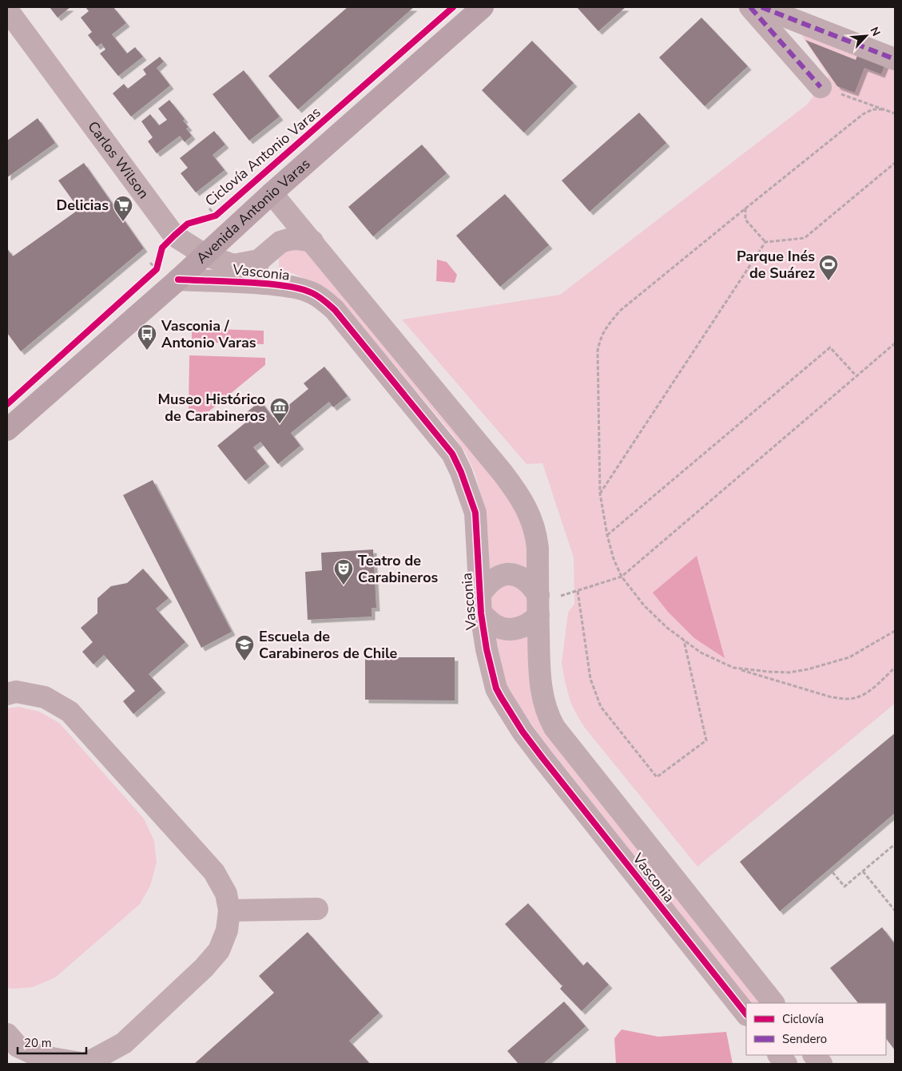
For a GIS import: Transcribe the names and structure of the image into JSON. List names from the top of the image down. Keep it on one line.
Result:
{"streets":{"main road":["Avenida Antonio Varas"],"street":["Carlos Wilson","Vasconia"],"cycle path":["Ciclovía Antonio Varas"]},"crossings":[["Carlos Wilson","Avenida Antonio Varas"],["Carlos Wilson","Vasconia"],["Avenida Antonio Varas","Vasconia"]],"places":{"supermarket":["Delicias"],"sports":["Parque Inés de Suárez"],"bus stop":["Vasconia / Antonio Varas"],"museum":["Museo Histórico de Carabineros"],"theatre":["Teatro de Carabineros"],"school or university":["Escuela de Carabineros de Chile"]},"legend":["Ciclovía","Sendero"],"scale_bar":"20 m","north":"top right"}
